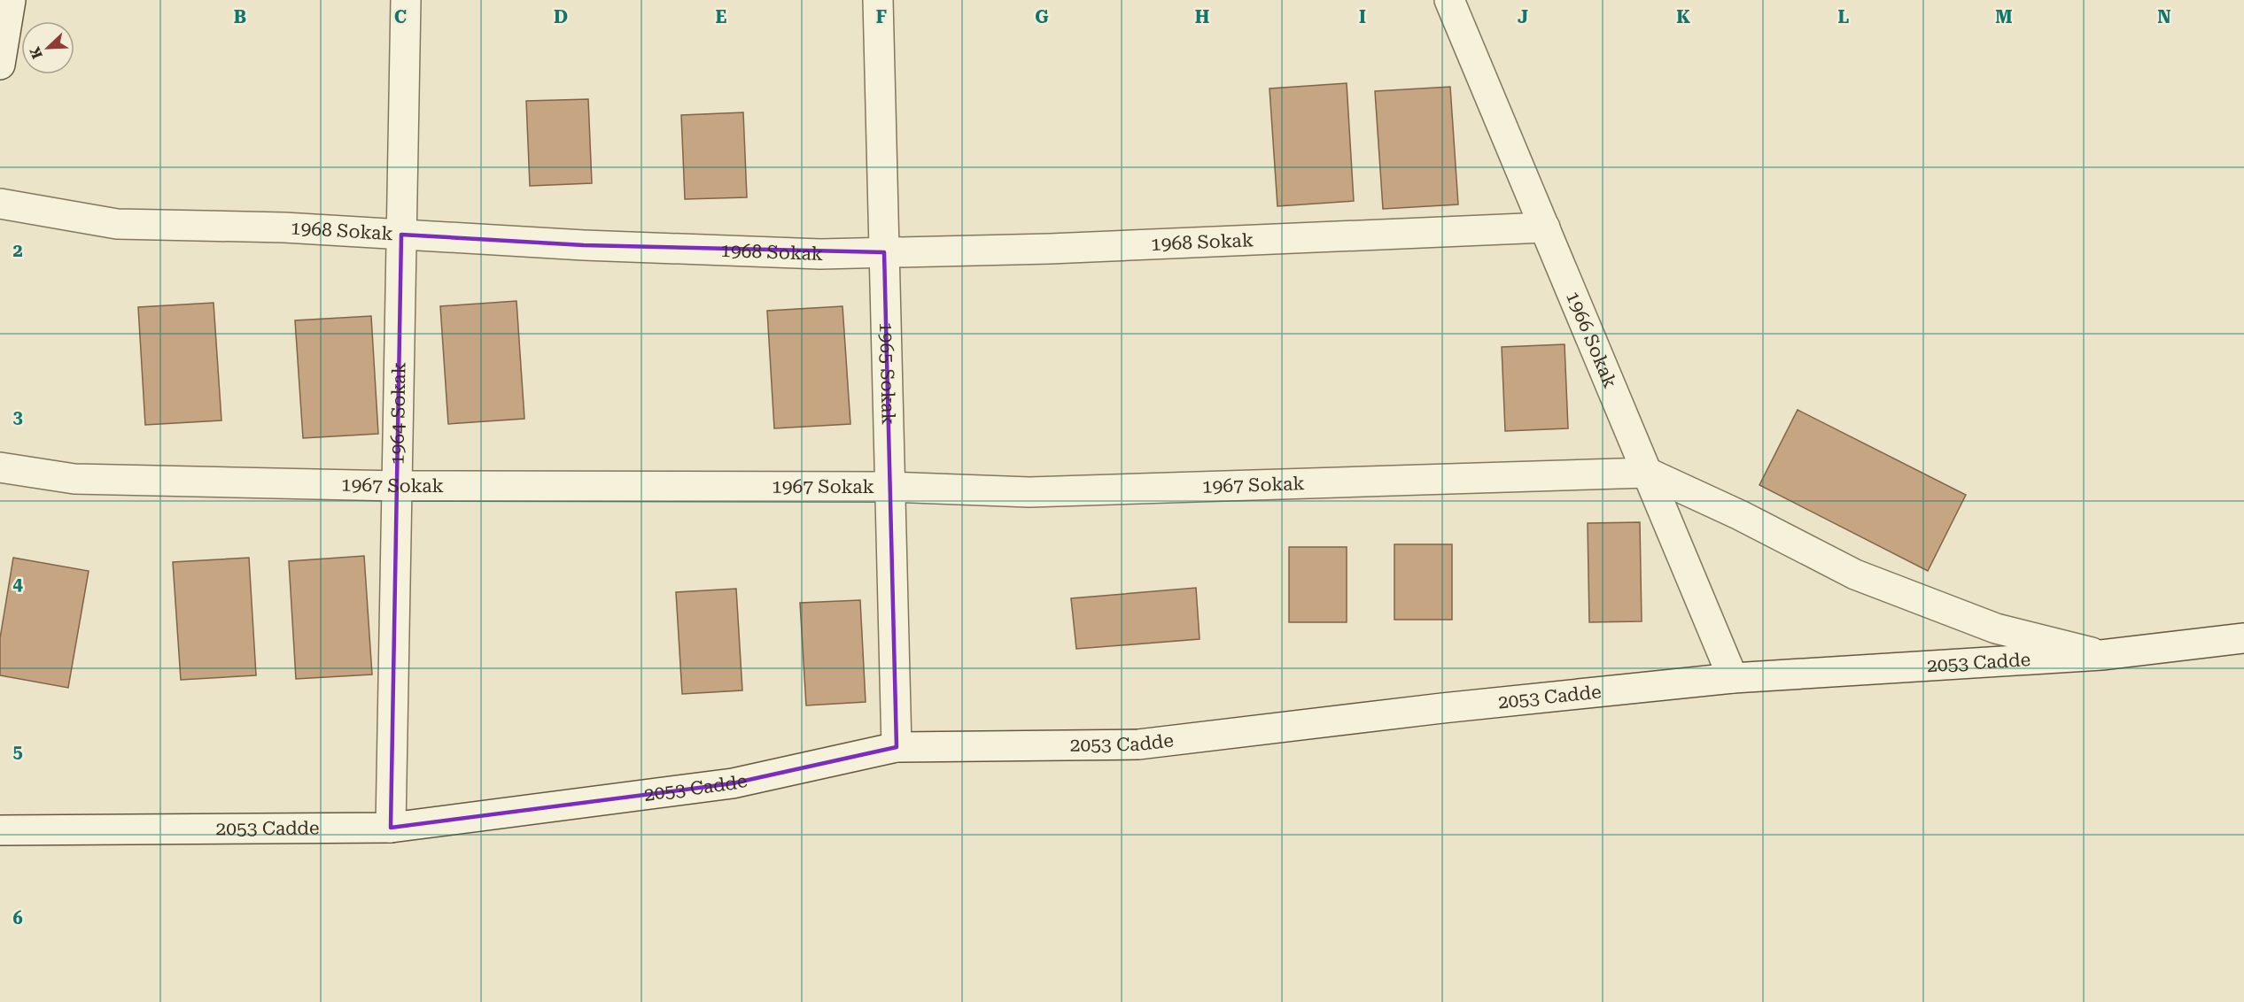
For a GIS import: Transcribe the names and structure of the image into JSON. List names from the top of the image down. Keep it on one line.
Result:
{"streets":{"street":["1968 Sokak","1966 Sokak","1965 Sokak","1964 Sokak","1967 Sokak","2053 Cadde"]},"crossings":[["1968 Sokak","1966 Sokak"],["1968 Sokak","1965 Sokak"],["1968 Sokak","1964 Sokak"],["1966 Sokak","1967 Sokak"],["1966 Sokak","2053 Cadde"],["1965 Sokak","1967 Sokak"],["1965 Sokak","2053 Cadde"],["1964 Sokak","1967 Sokak"],["1964 Sokak","2053 Cadde"]],"north":"bottom left","grid":{"columns":["B","C","D","E","F","G","H","I","J","K","L","M","N"],"rows":["2","3","4","5","6"]}}
